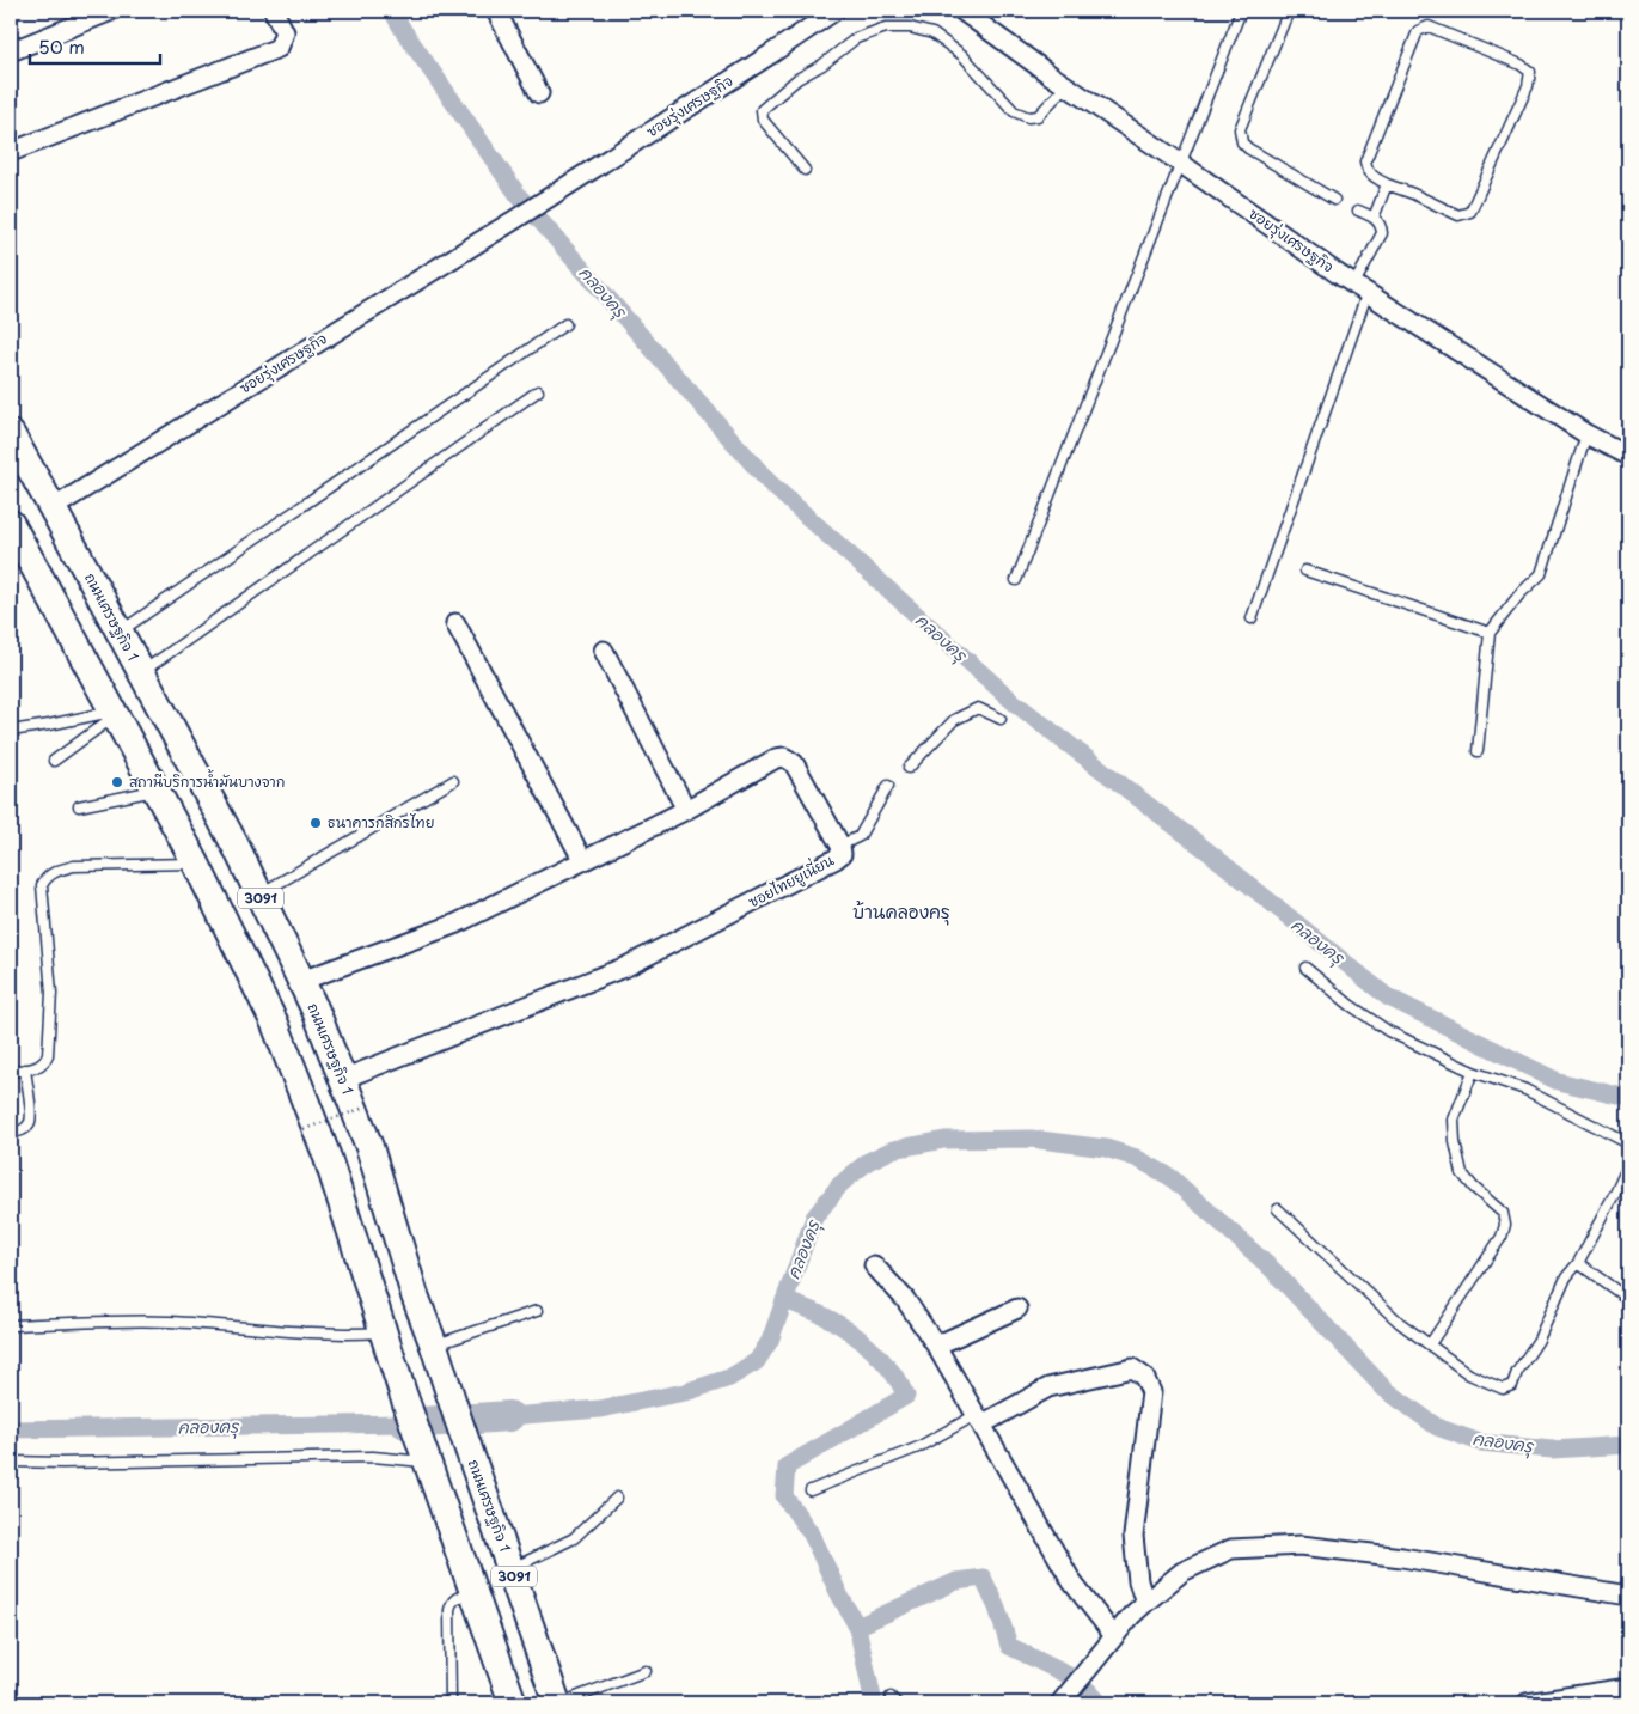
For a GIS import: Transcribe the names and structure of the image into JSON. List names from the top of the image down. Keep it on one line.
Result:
{"streets":{"main road":["ถนนเศรษฐกิจ 1","3091"],"street":["ซอยรุ่งเศรษฐกิจ","ซอยไทยยูเนี่ยน"]},"crossings":[["ซอยรุ่งเศรษฐกิจ","ถนนเศรษฐกิจ 1"],["ถนนเศรษฐกิจ 1","ซอยไทยยูเนี่ยน"]],"districts":["บ้านคลองครุ"],"water":["คลองครุ"],"places":["สถานีบริการน้ำมันบางจาก","ธนาคารกสิกรไทย"],"scale_bar":"50 m"}
